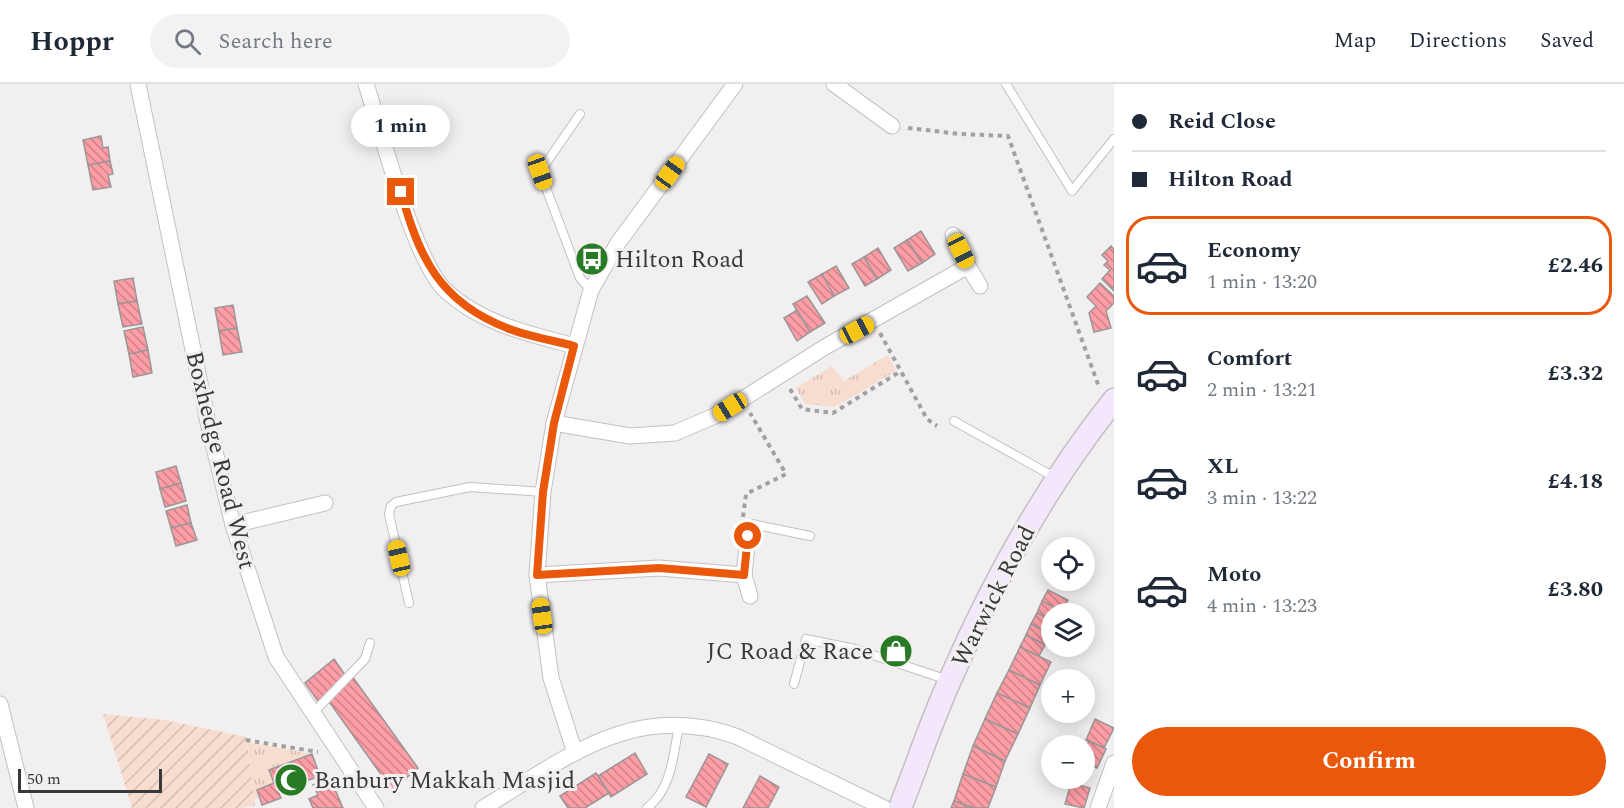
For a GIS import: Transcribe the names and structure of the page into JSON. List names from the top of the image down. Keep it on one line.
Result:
{"streets":{"main road":["Warwick Road"],"street":["Boxhedge Road West"]},"places":{"bus stop":["Hilton Road"],"shop":["JC Road & Race"],"mosque":["Banbury Makkah Masjid"]},"scale_bar":"50 m","page":{"header":"Hoppr","search":"Search here","nav":["Map","Directions","Saved"],"banner":["Reid Close","Hilton Road"],"bubble":"1 min","list":[{"name":"Economy","note":"1 min · 13:20","value":"£2.46"},{"name":"Comfort","note":"2 min · 13:21","value":"£3.32"},{"name":"XL","note":"3 min · 13:22","value":"£4.18"},{"name":"Moto","note":"4 min · 13:23","value":"£3.80"}],"map_buttons":["+","−"],"buttons":"Confirm","scale":"50 m"}}
